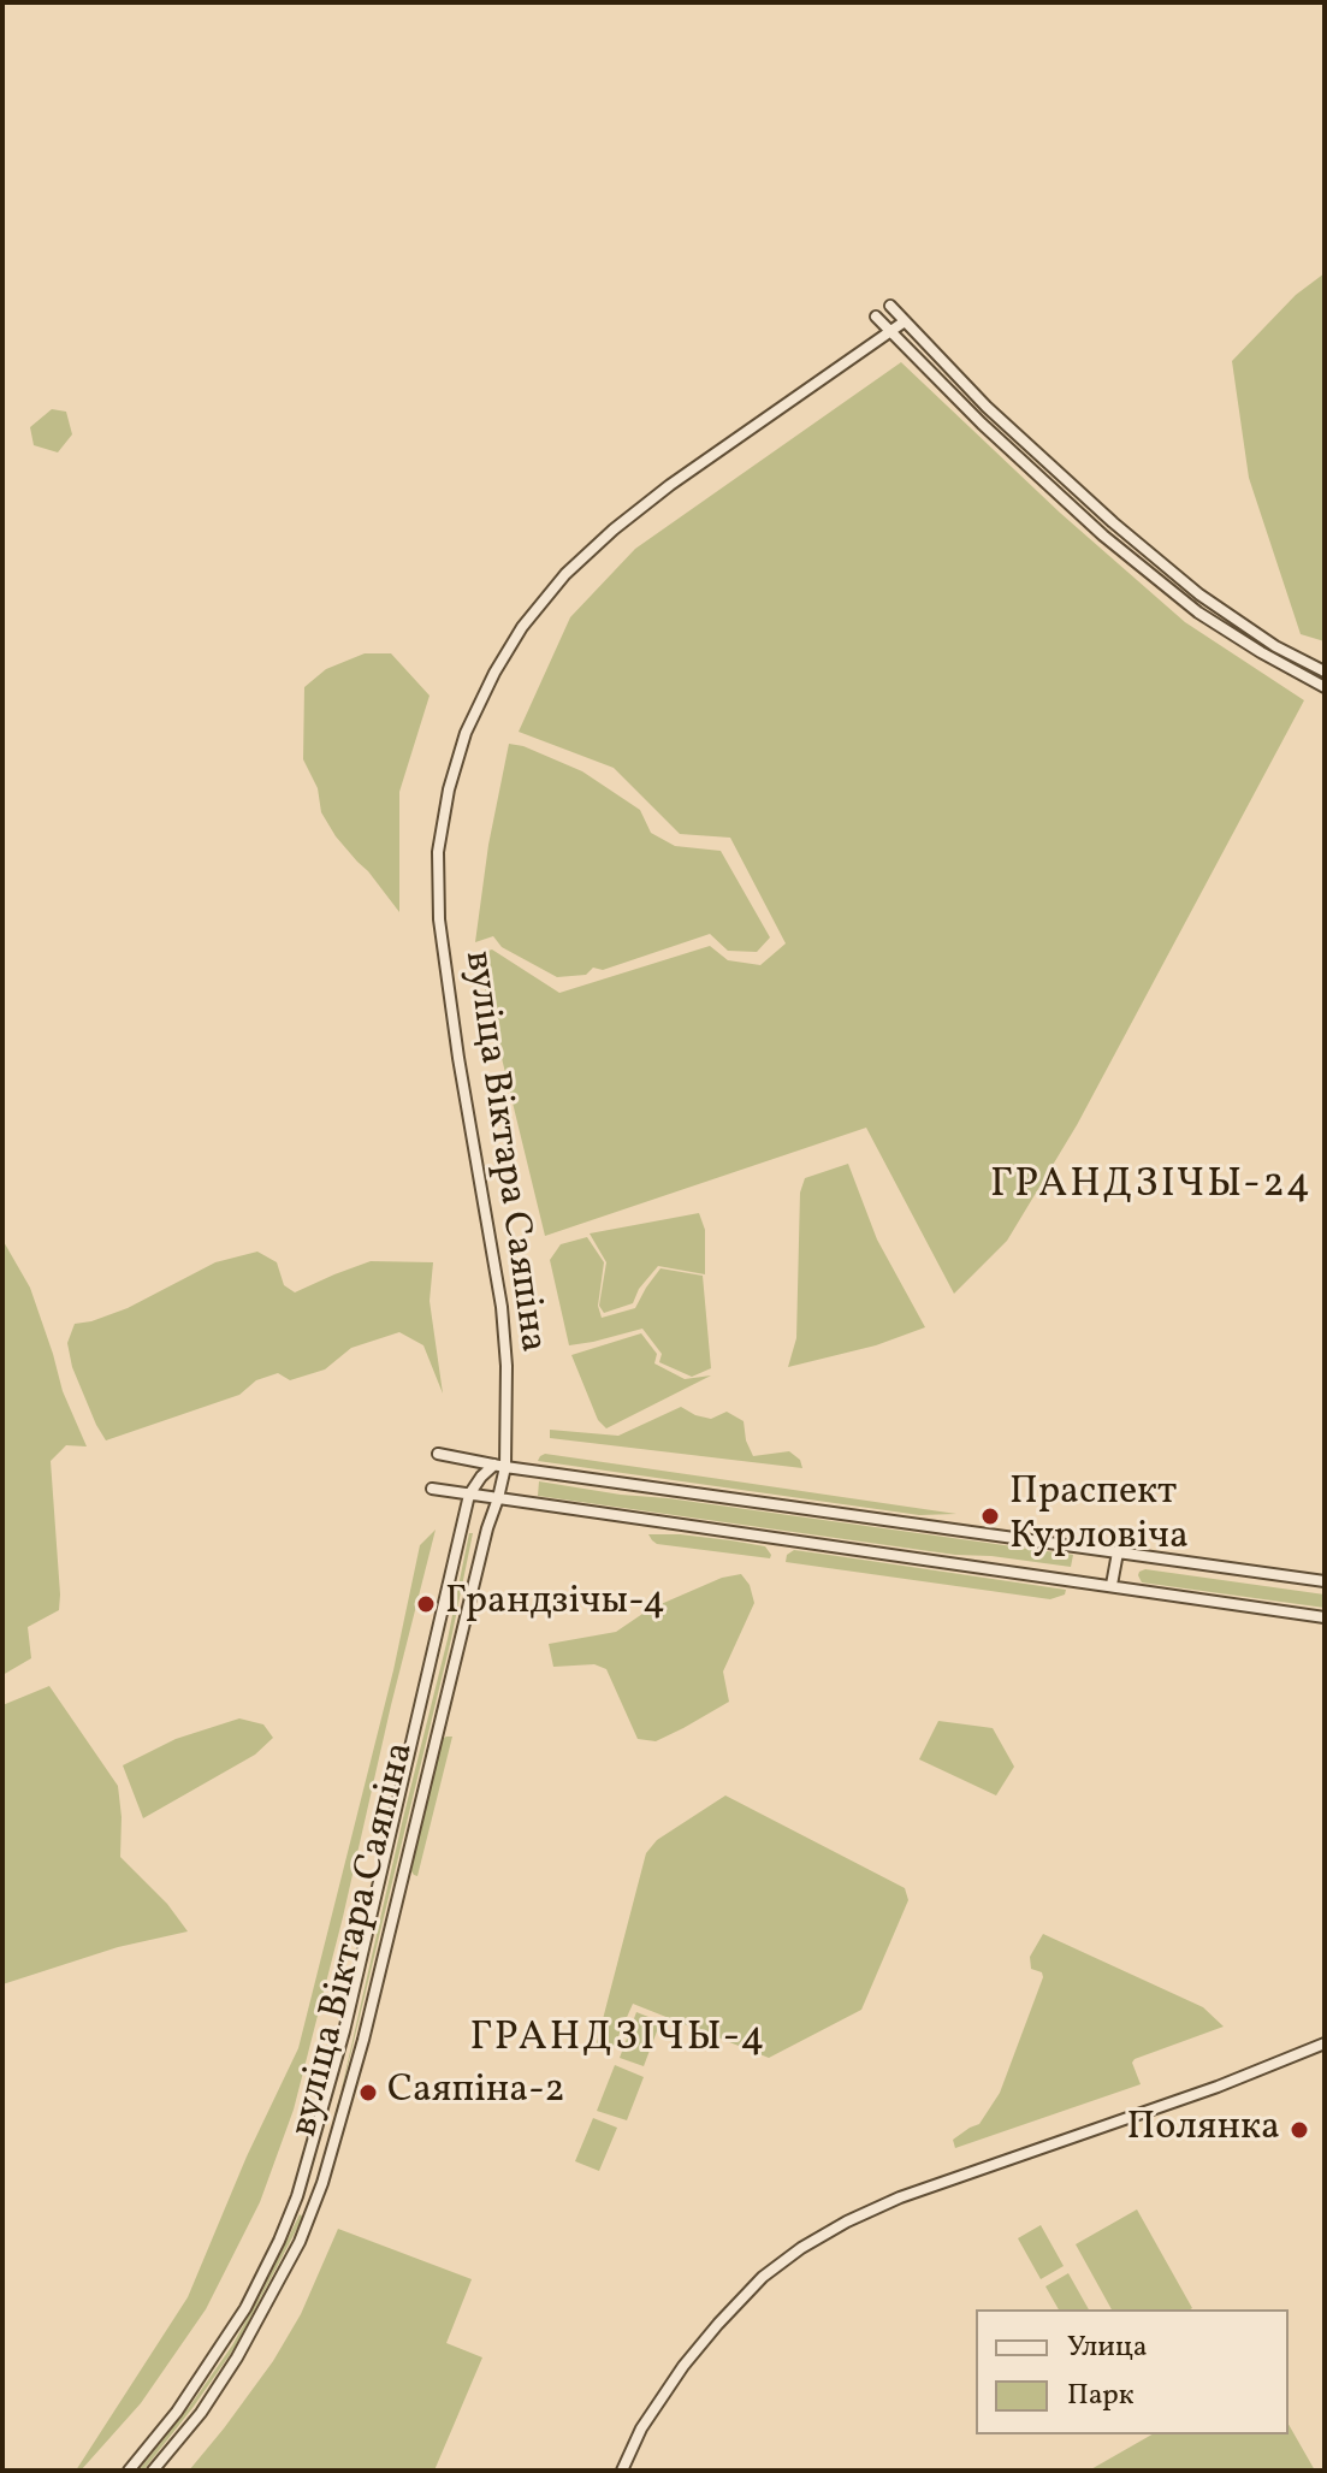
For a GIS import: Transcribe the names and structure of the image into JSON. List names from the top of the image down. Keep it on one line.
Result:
{"streets":{"street":["вуліца Віктара Саяпіна"]},"districts":["ГРАНДЗІЧЫ-24","ГРАНДЗІЧЫ-4"],"places":["Праспект Курловіча","Грандзічы-4","Саяпіна-2","Полянка"],"legend":["Улица","Парк"]}
